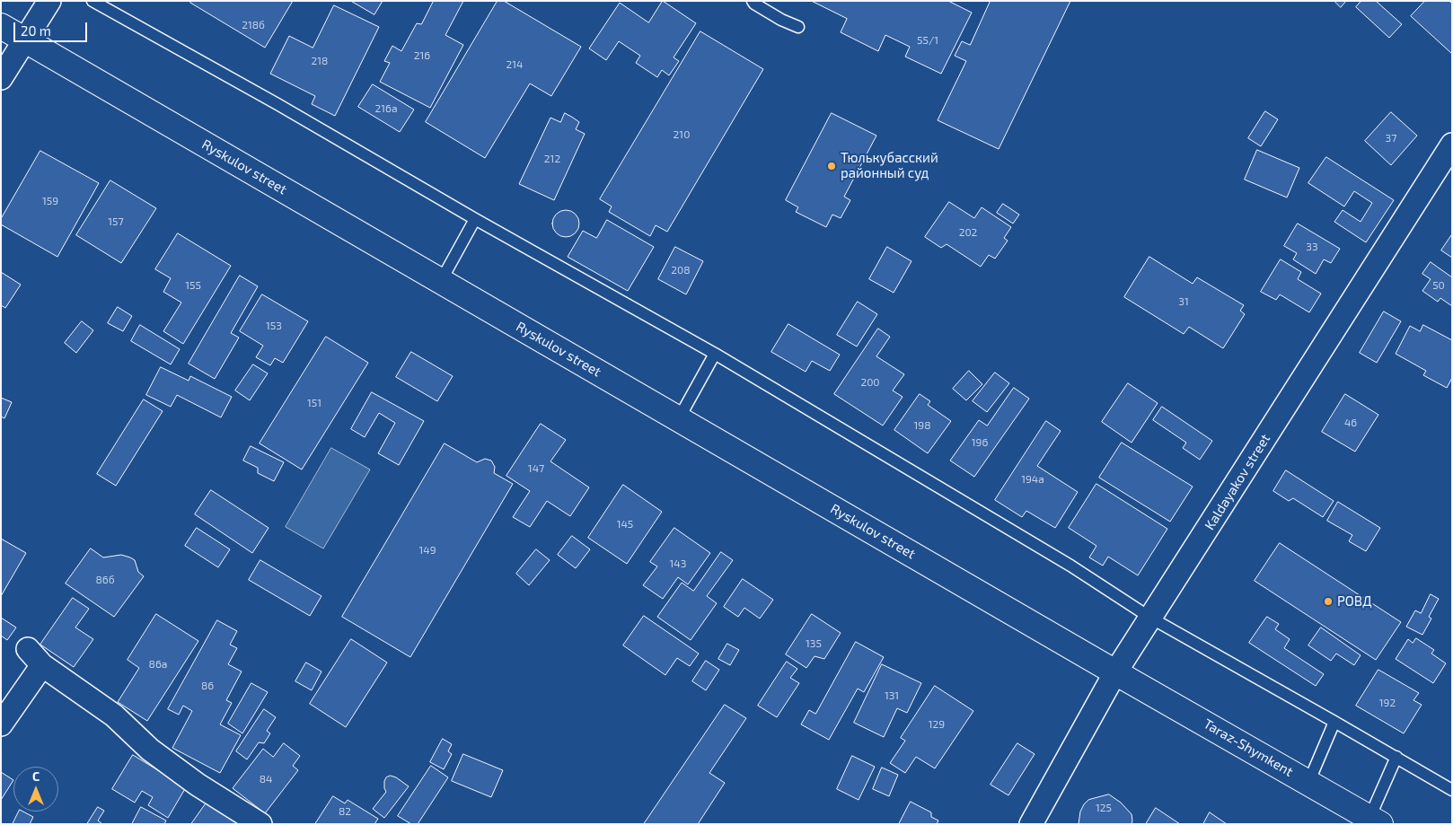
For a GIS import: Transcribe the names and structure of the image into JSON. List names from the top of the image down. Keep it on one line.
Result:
{"streets":{"main road":["Ryskulov street","Taraz-Shymkent"],"street":["Kaldayakov street"]},"crossings":[["Ryskulov street","Kaldayakov street"],["Ryskulov street","Taraz-Shymkent"],["Kaldayakov street","Taraz-Shymkent"]],"places":["Тюлькубасский районный суд","РОВД"],"house_numbers":["218б","55/1","216","218","214","216а","210","37","212","159","157","202","33","208","155","50","31","153","200","151","46","198","196","147","194а","145","149","143","86б","135","86а","86","131","192","129","84","125","82"],"scale_bar":"20 m","north":"top"}
